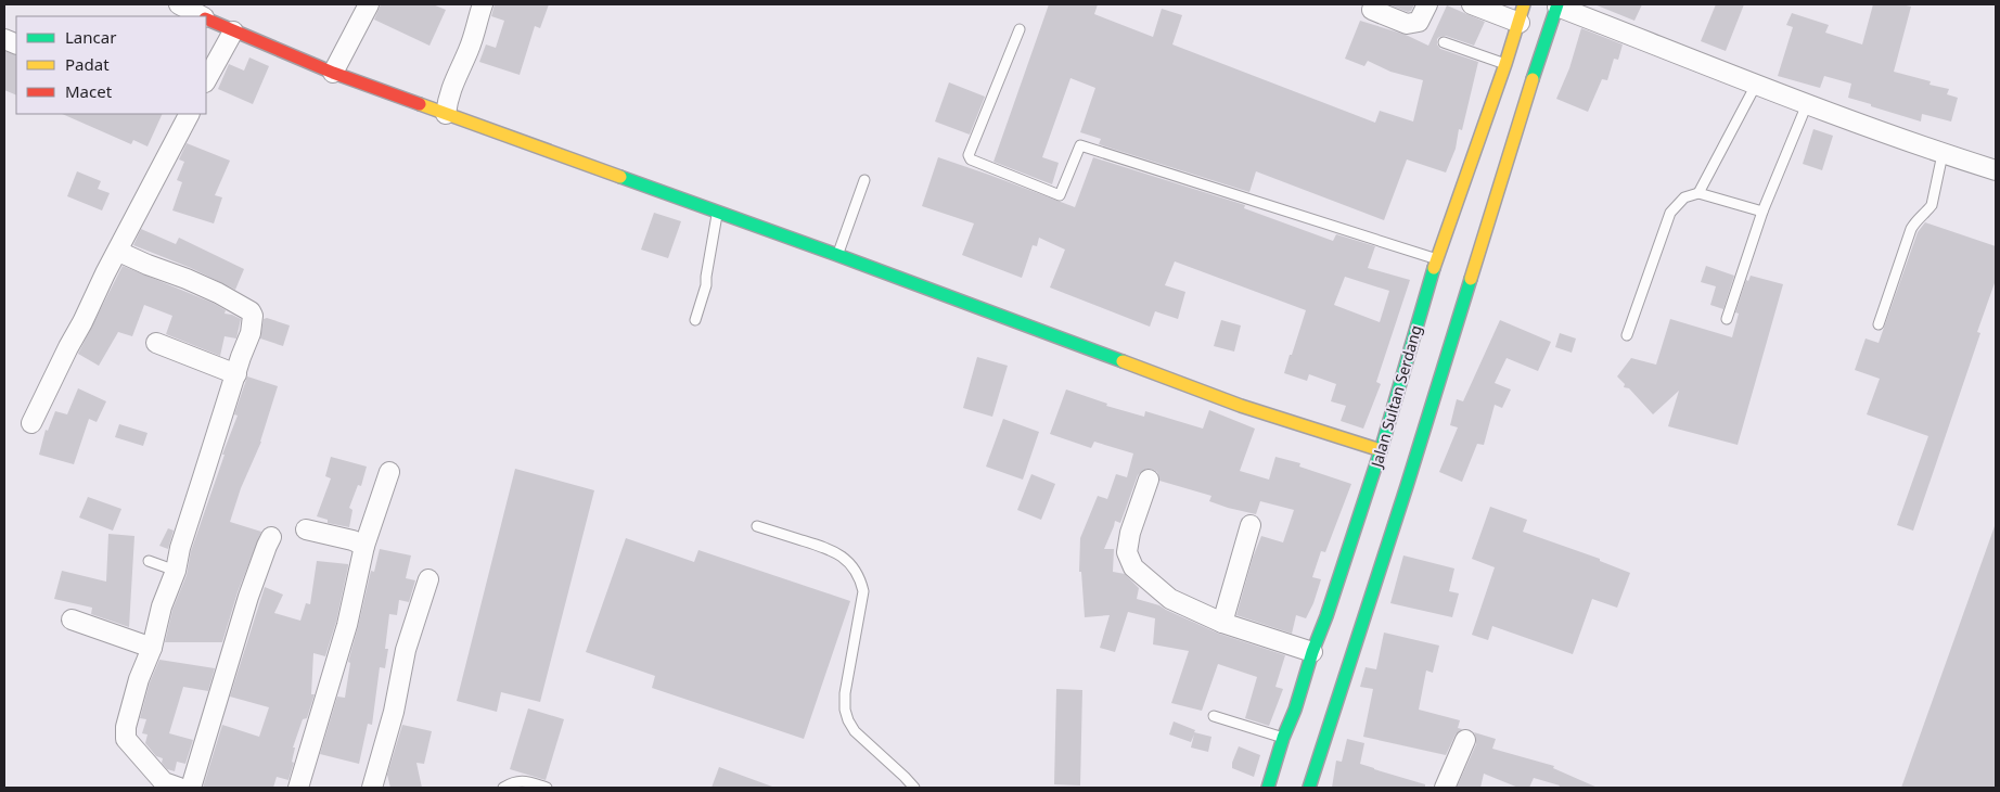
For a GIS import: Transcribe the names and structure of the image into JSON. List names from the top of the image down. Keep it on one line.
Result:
{"streets":{"main road":["Jalan Sultan Serdang"]},"legend":["Lancar","Padat","Macet"]}
